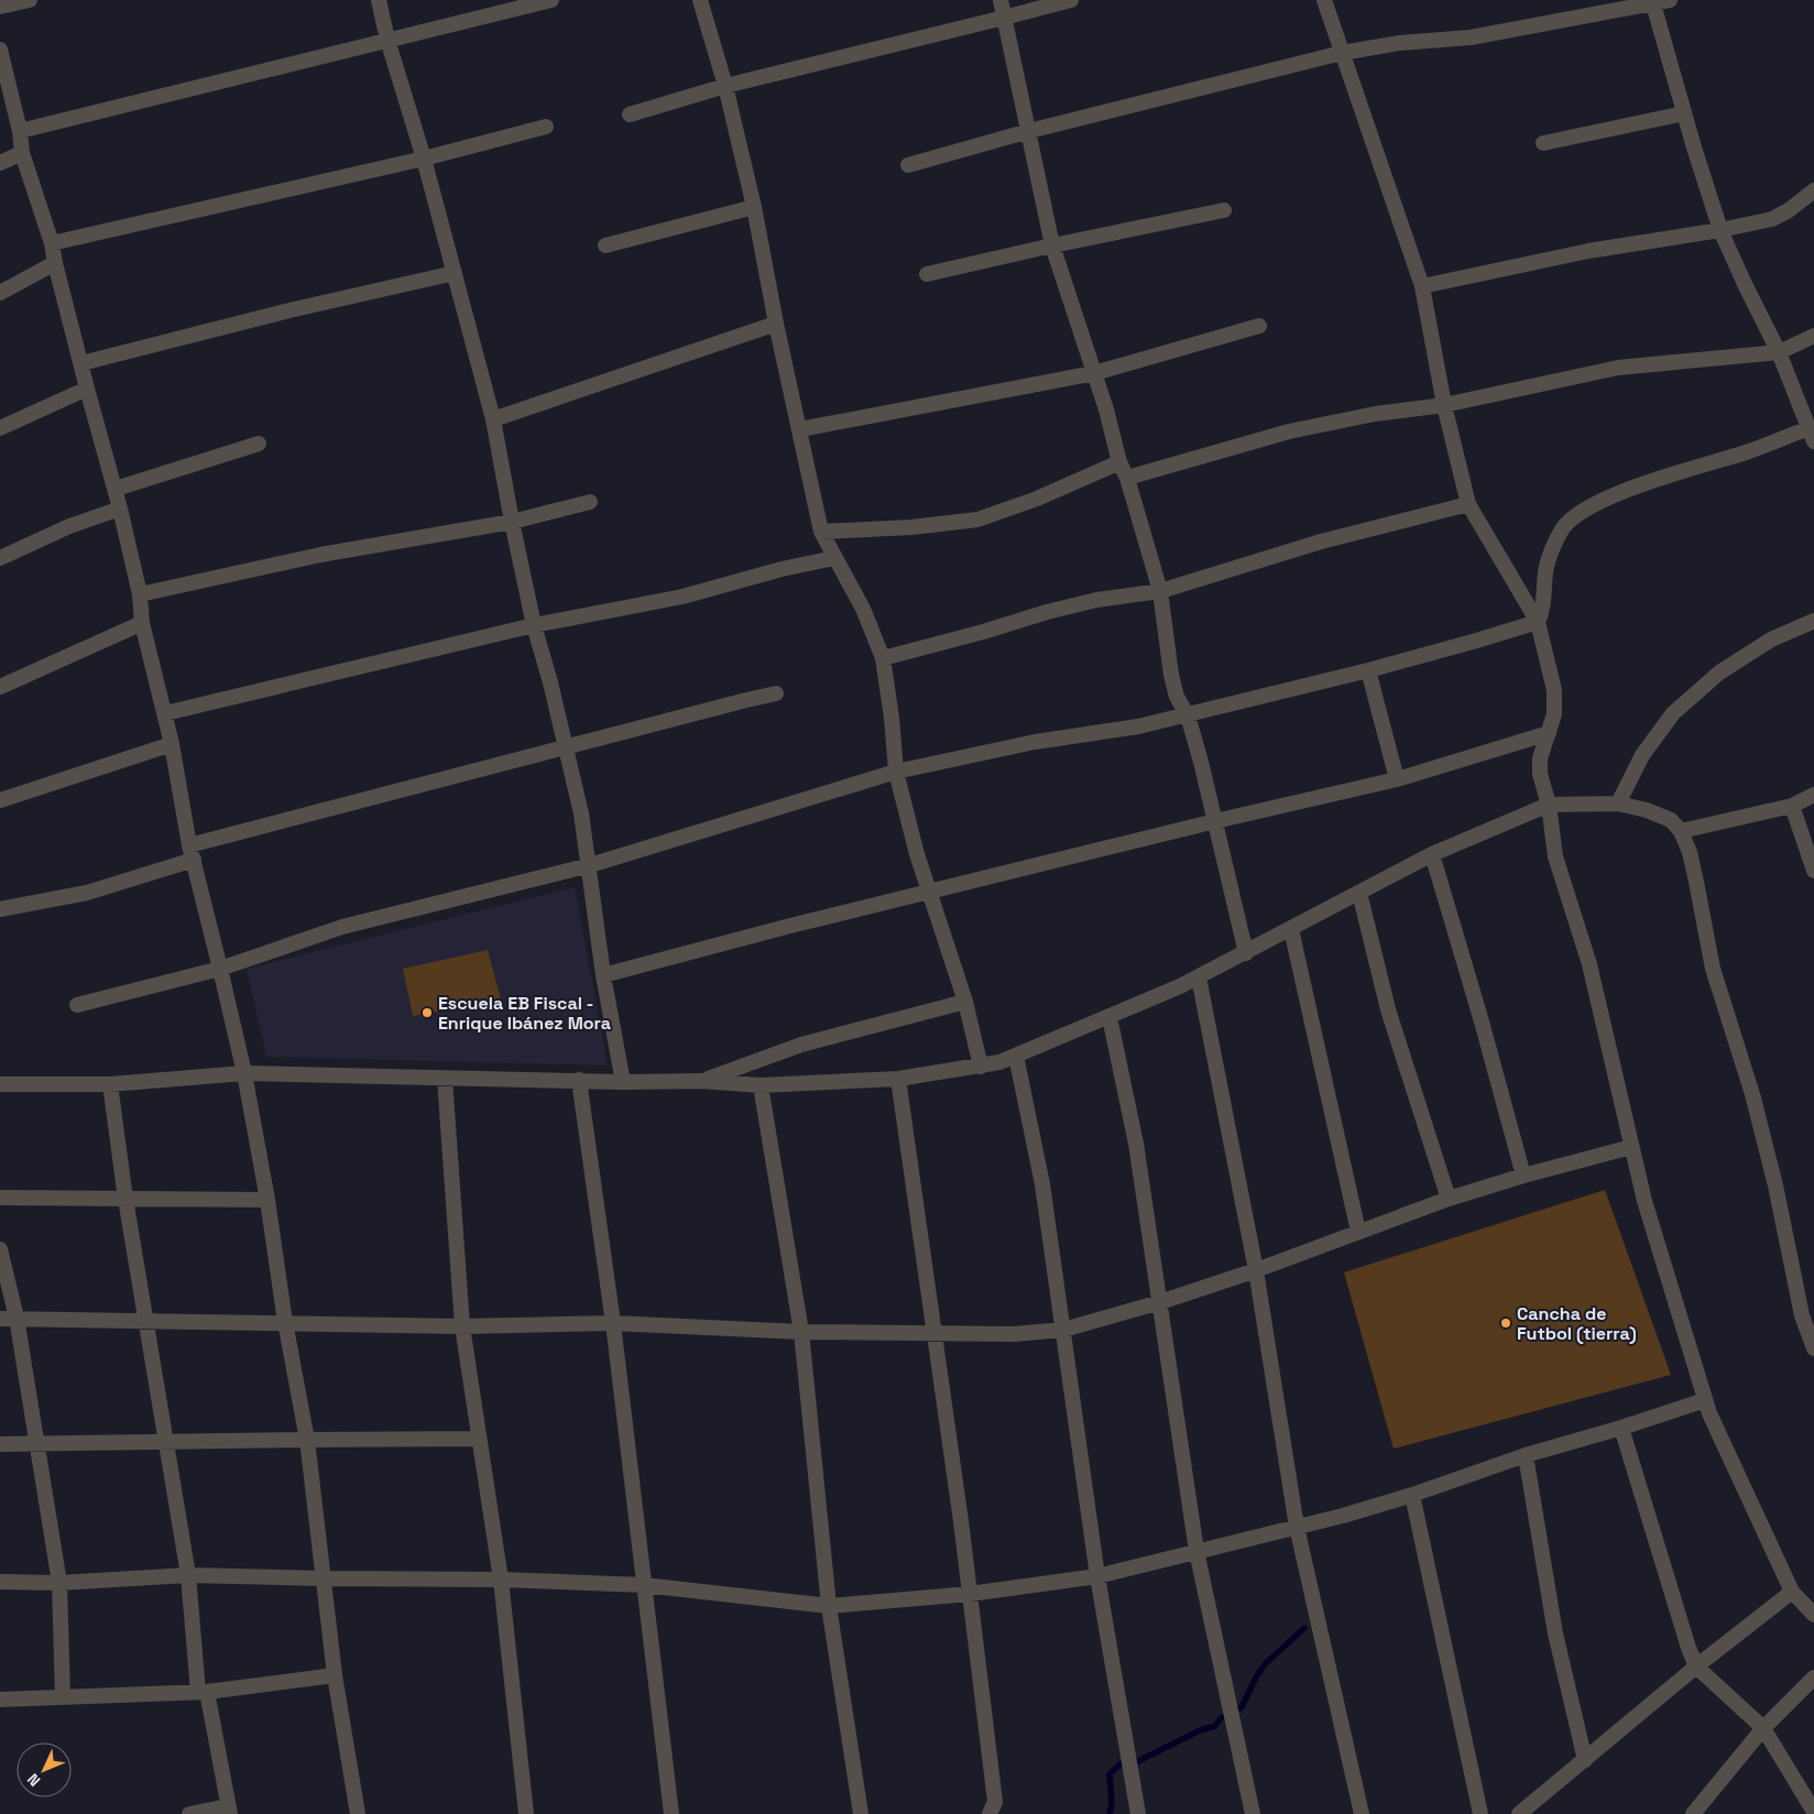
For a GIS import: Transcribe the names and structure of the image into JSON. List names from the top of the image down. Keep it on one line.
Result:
{"places":["Escuela EB Fiscal - Enrique Ibánez Mora","Cancha de Futbol (tierra)"],"north":"bottom left"}
